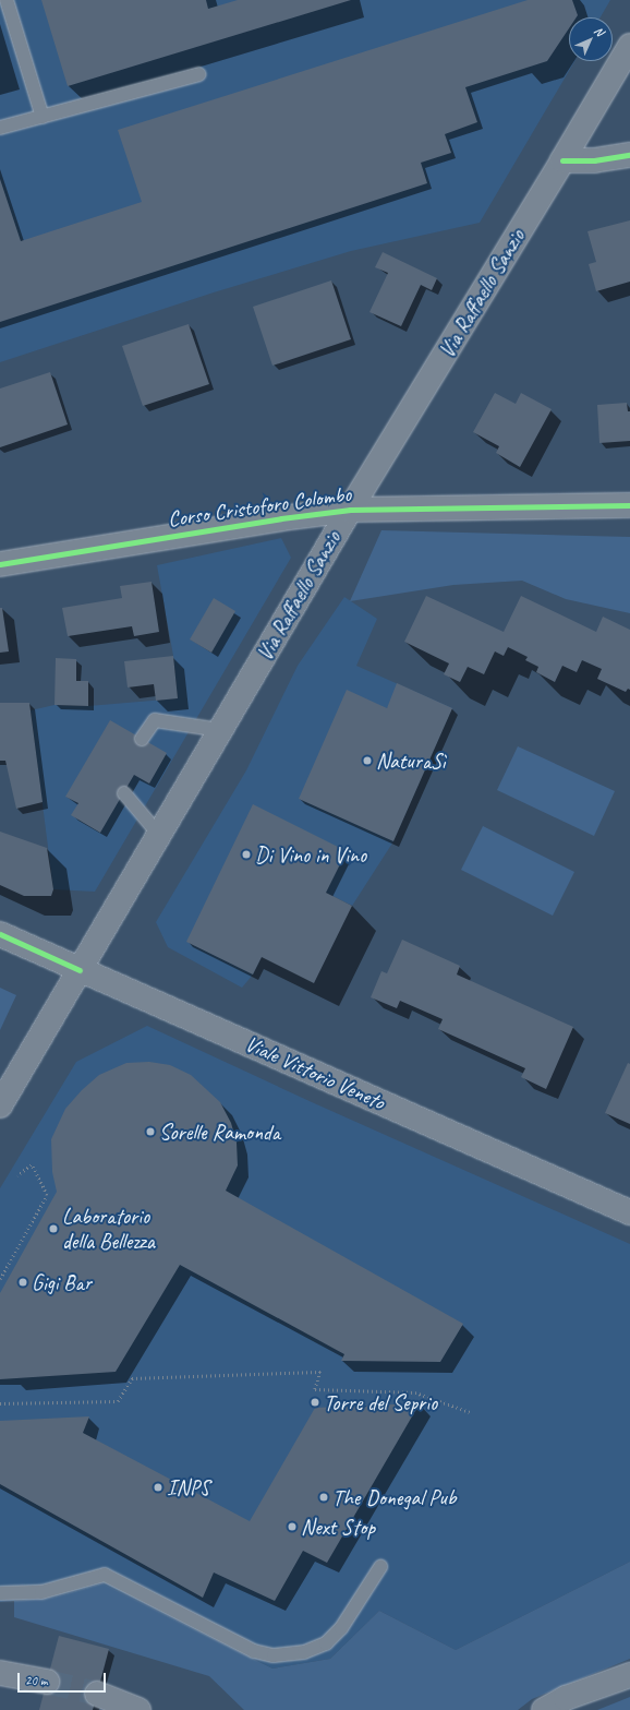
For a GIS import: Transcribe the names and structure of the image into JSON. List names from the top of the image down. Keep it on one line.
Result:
{"streets":{"main road":["Via Raffaello Sanzio","Corso Cristoforo Colombo","Viale Vittorio Veneto"]},"crossings":[["Via Raffaello Sanzio","Corso Cristoforo Colombo"],["Via Raffaello Sanzio","Viale Vittorio Veneto"]],"places":["NaturaSì","Di Vino in Vino","Sorelle Ramonda","Laboratorio della Bellezza","Gigi Bar","Torre del Seprio","INPS","The Donegal Pub","Next Stop"],"scale_bar":"20 m","north":"top right"}
